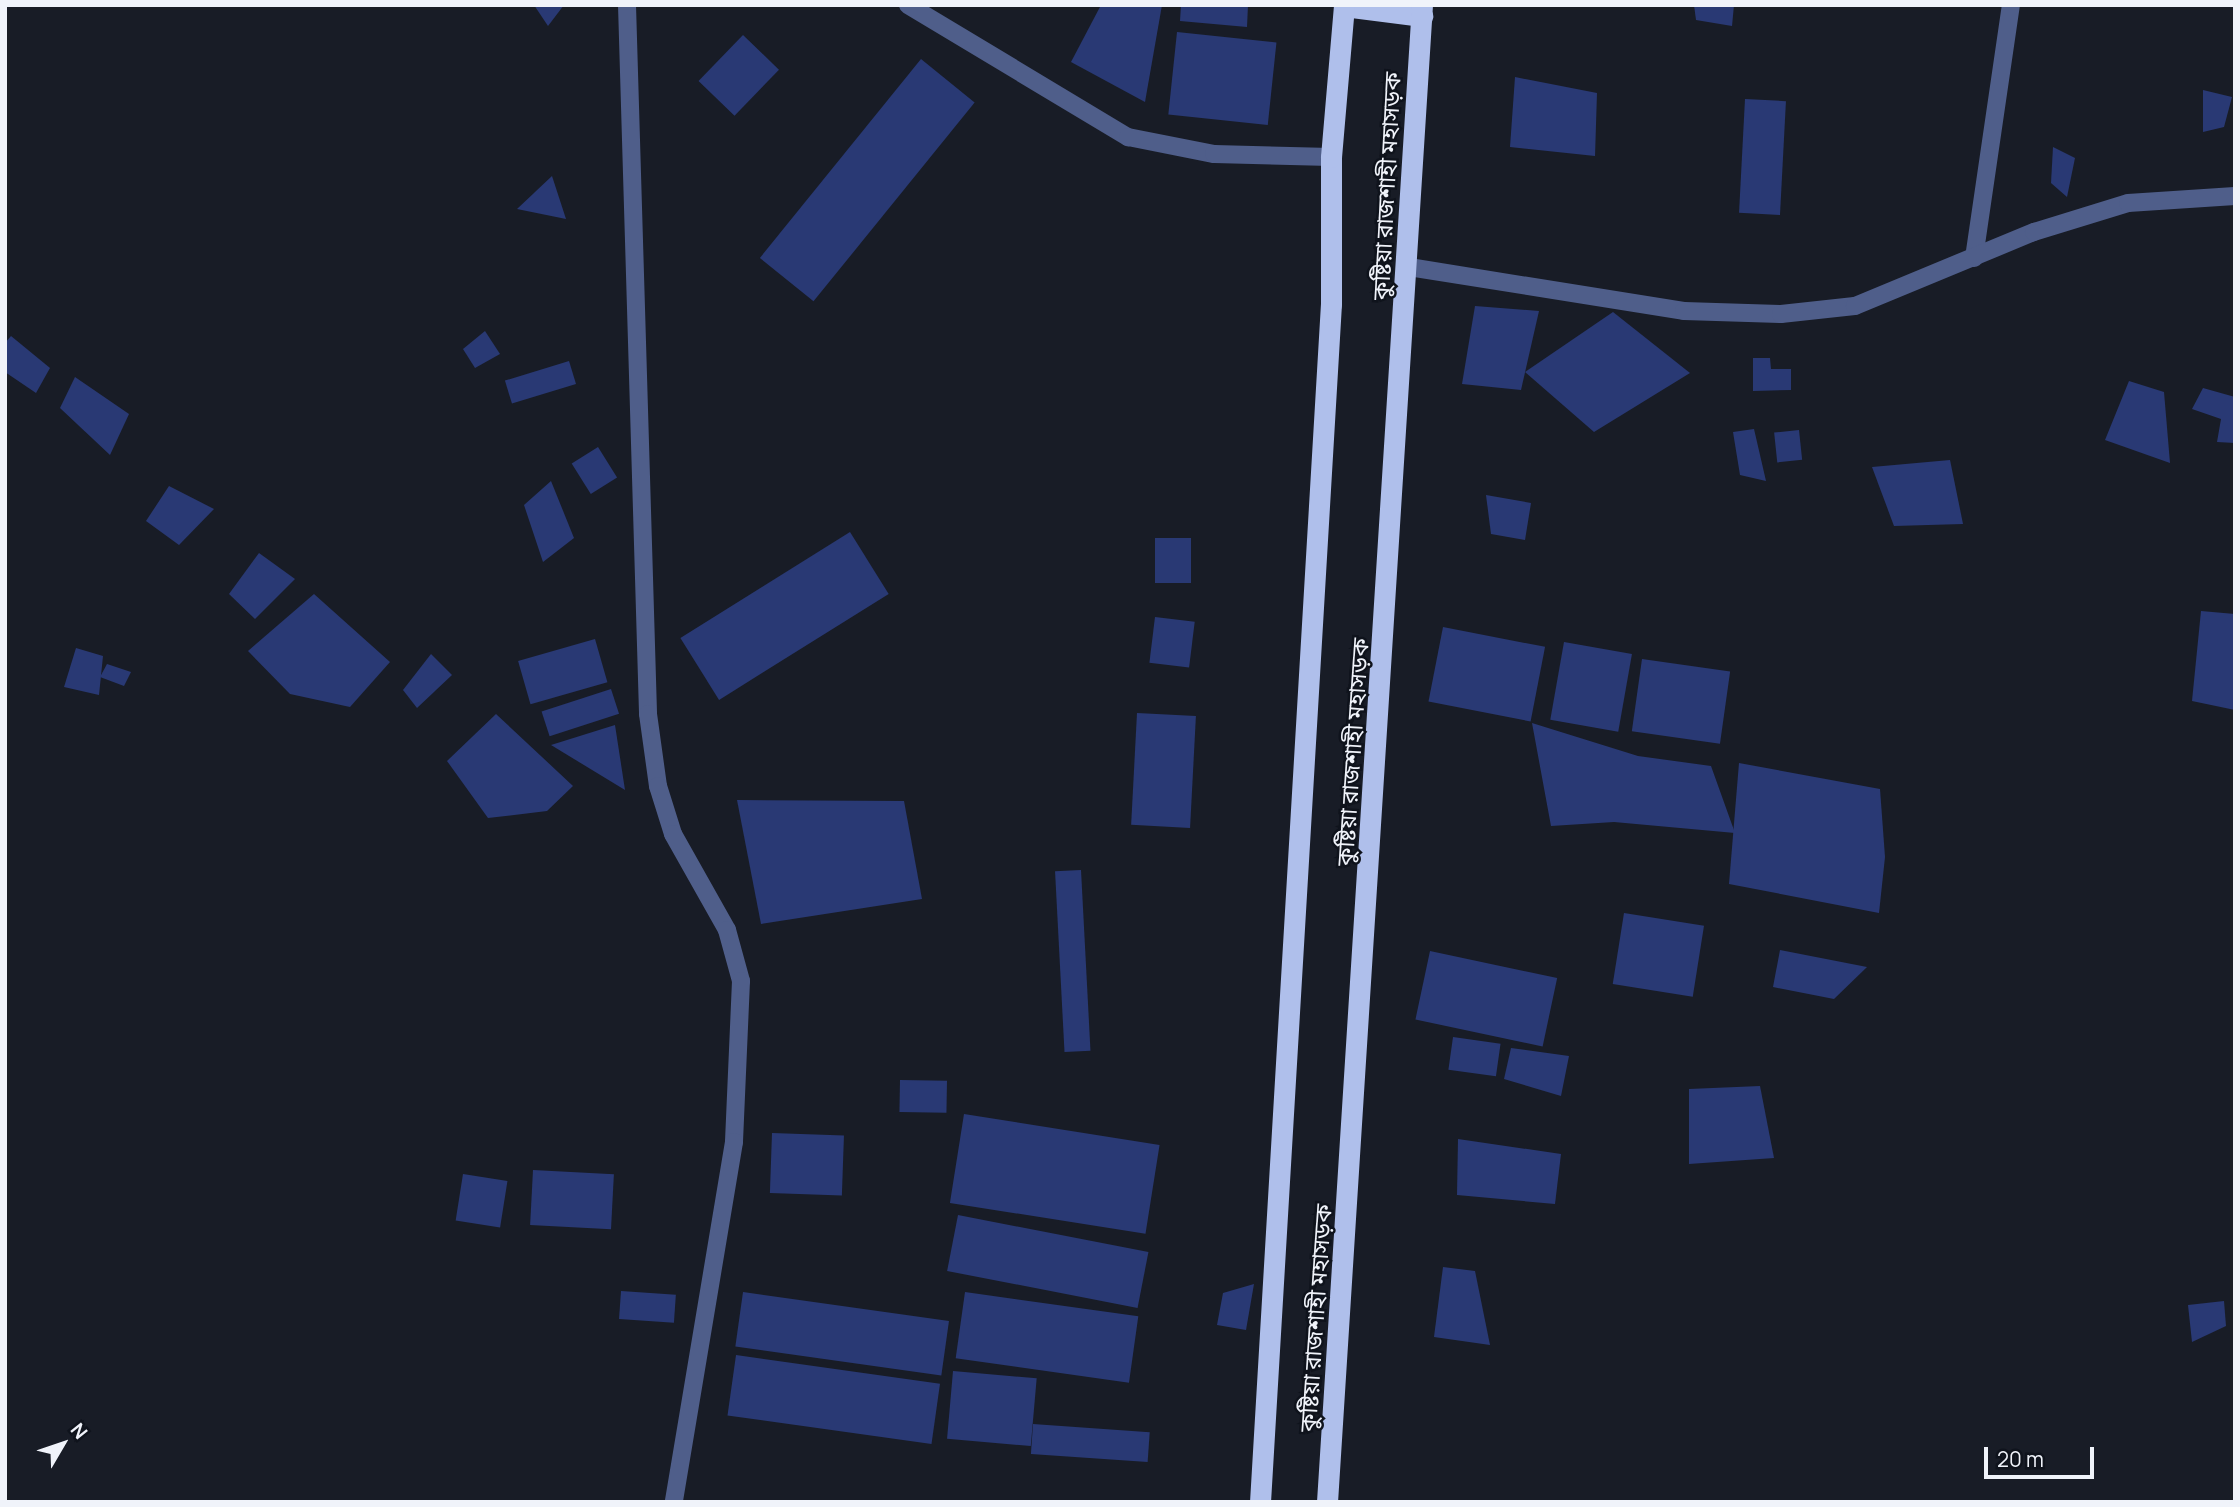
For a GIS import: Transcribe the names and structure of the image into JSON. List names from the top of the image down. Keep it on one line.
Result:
{"streets":{"highway":["কুষ্টিয়া রাজশাহী মহাসড়ক"]},"scale_bar":"20 m","north":"top right"}
